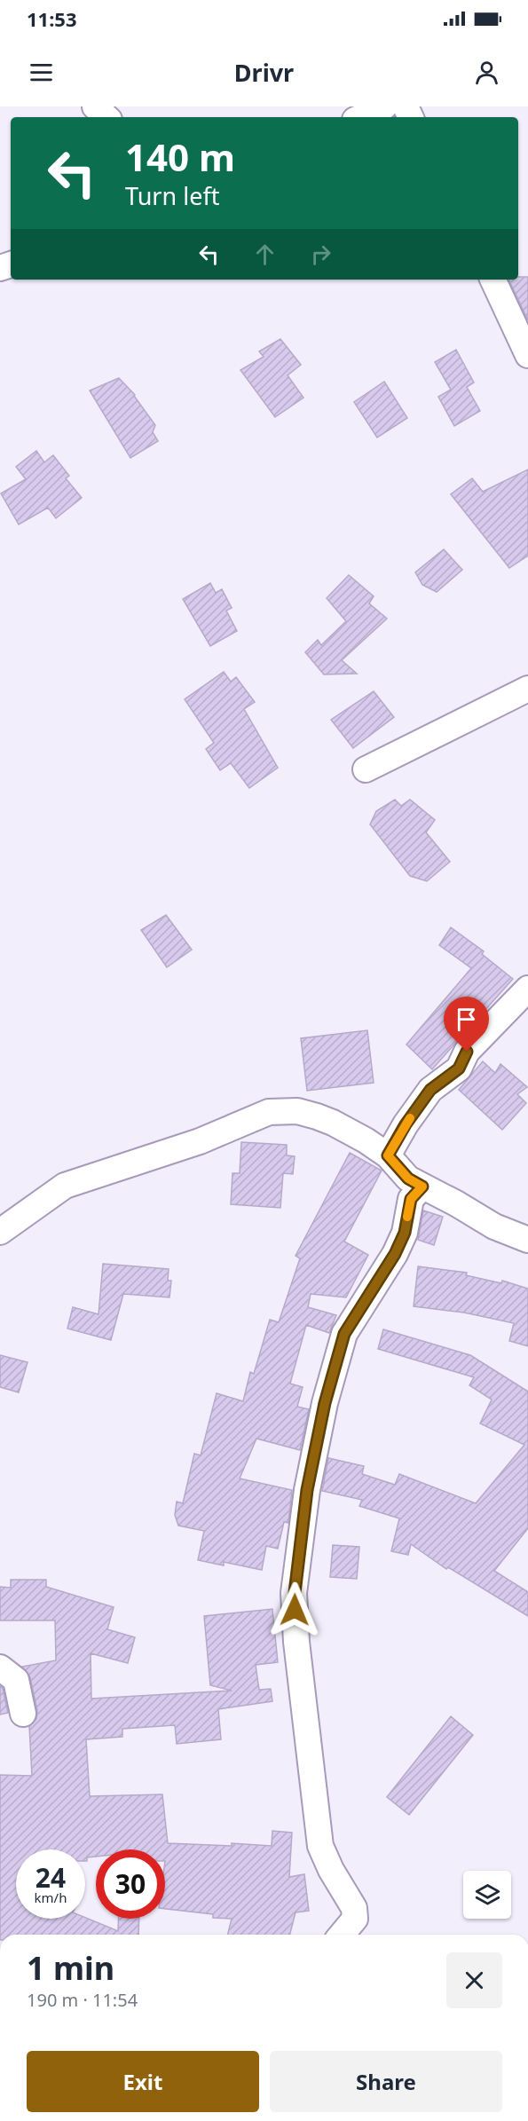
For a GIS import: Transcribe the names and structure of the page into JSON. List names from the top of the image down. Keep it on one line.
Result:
{"page":{"status":"11:53","header":"Drivr","turn":["140 m","Turn left"],"speed":"24 km/h","limit":"30","heading":["1 min","190 m · 11:54"],"buttons":["Exit","Share"]}}
